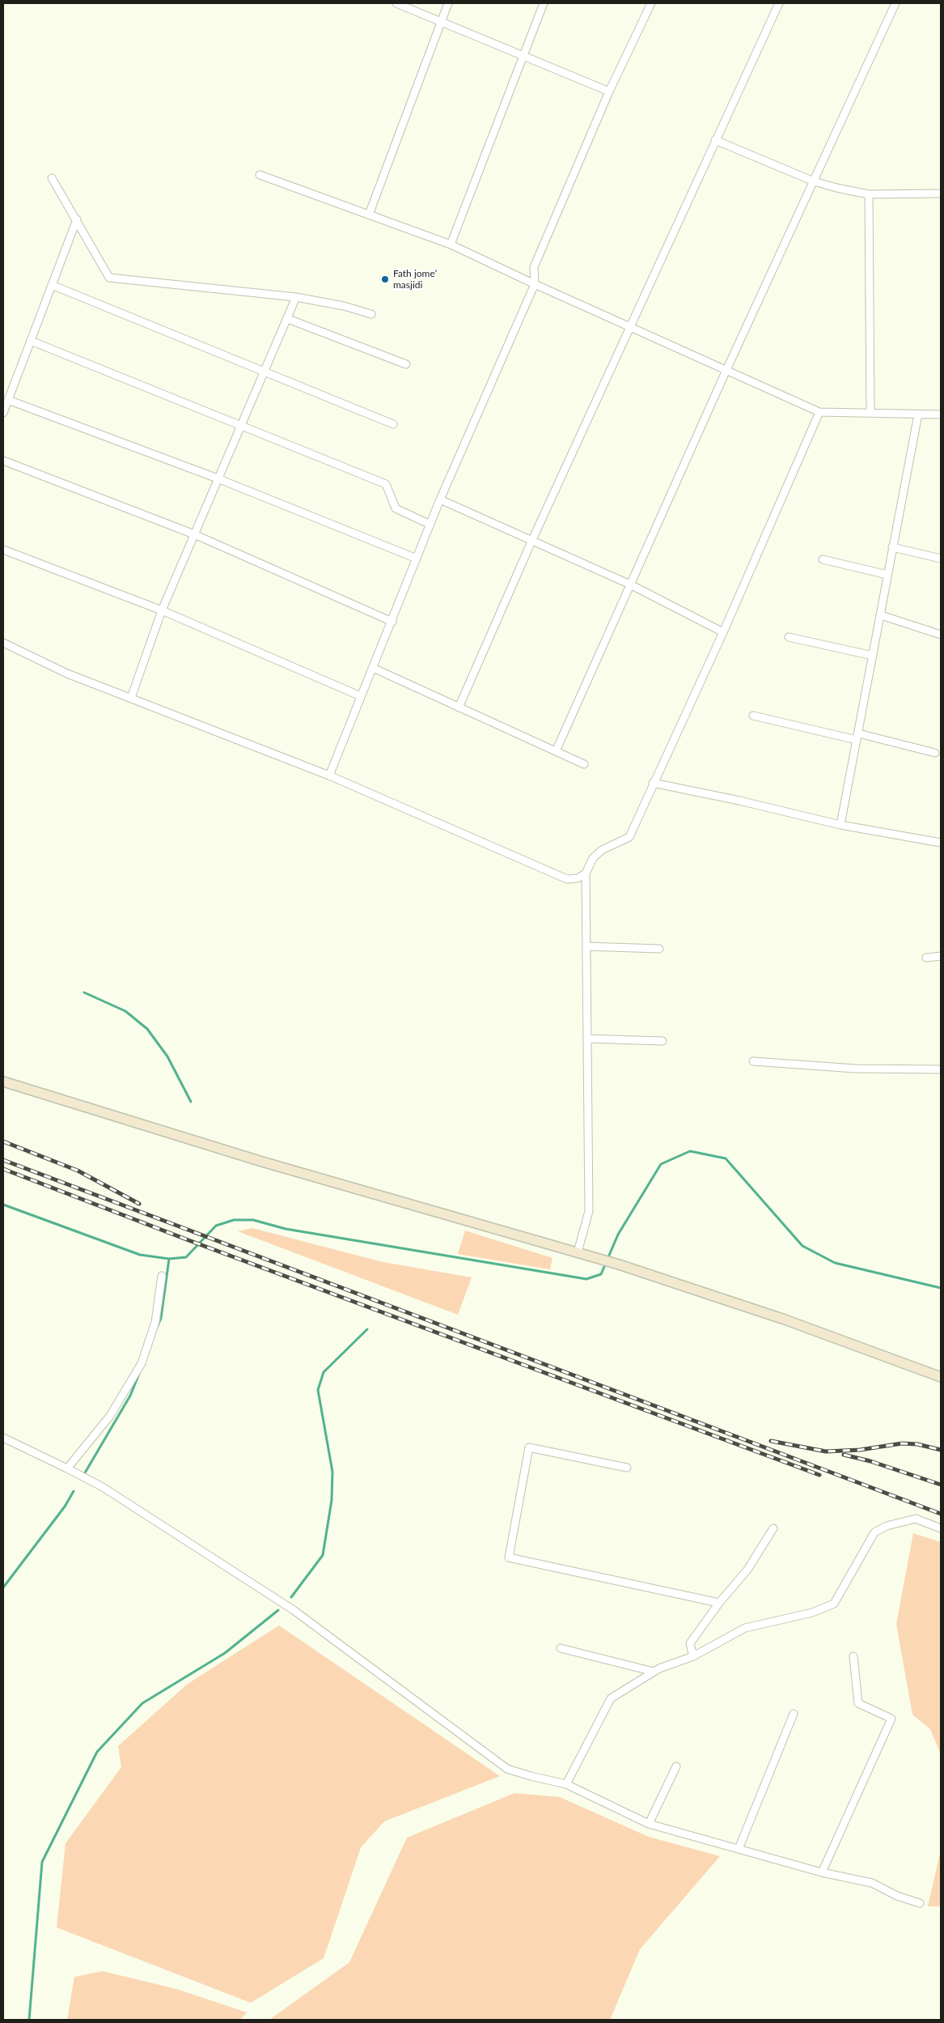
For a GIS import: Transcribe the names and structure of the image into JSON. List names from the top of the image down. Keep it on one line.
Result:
{"places":["Fath jome’ masjidi"]}
